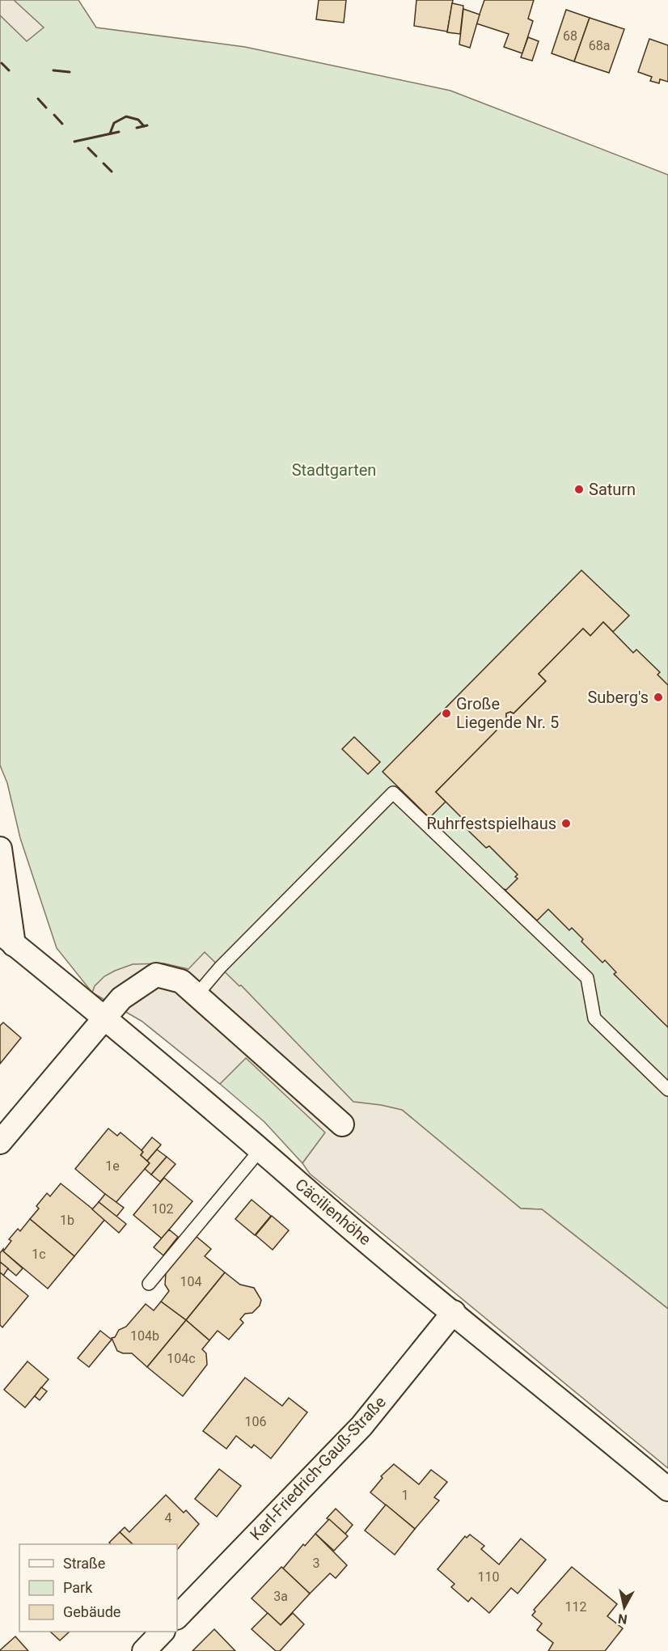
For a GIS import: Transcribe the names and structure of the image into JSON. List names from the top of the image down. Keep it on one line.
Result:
{"streets":{"street":["Cäcilienhöhe","Karl-Friedrich-Gauß-Straße"]},"crossings":[["Cäcilienhöhe","Karl-Friedrich-Gauß-Straße"]],"parks":["Stadtgarten"],"places":["Saturn","Suberg's","Große Liegende Nr. 5","Ruhrfestspielhaus"],"house_numbers":["68","68a","1e","102","1b","1c","104","104b","104c","106","1","4","3","110","3a","112"],"legend":["Straße","Park","Gebäude"],"north":"bottom"}
